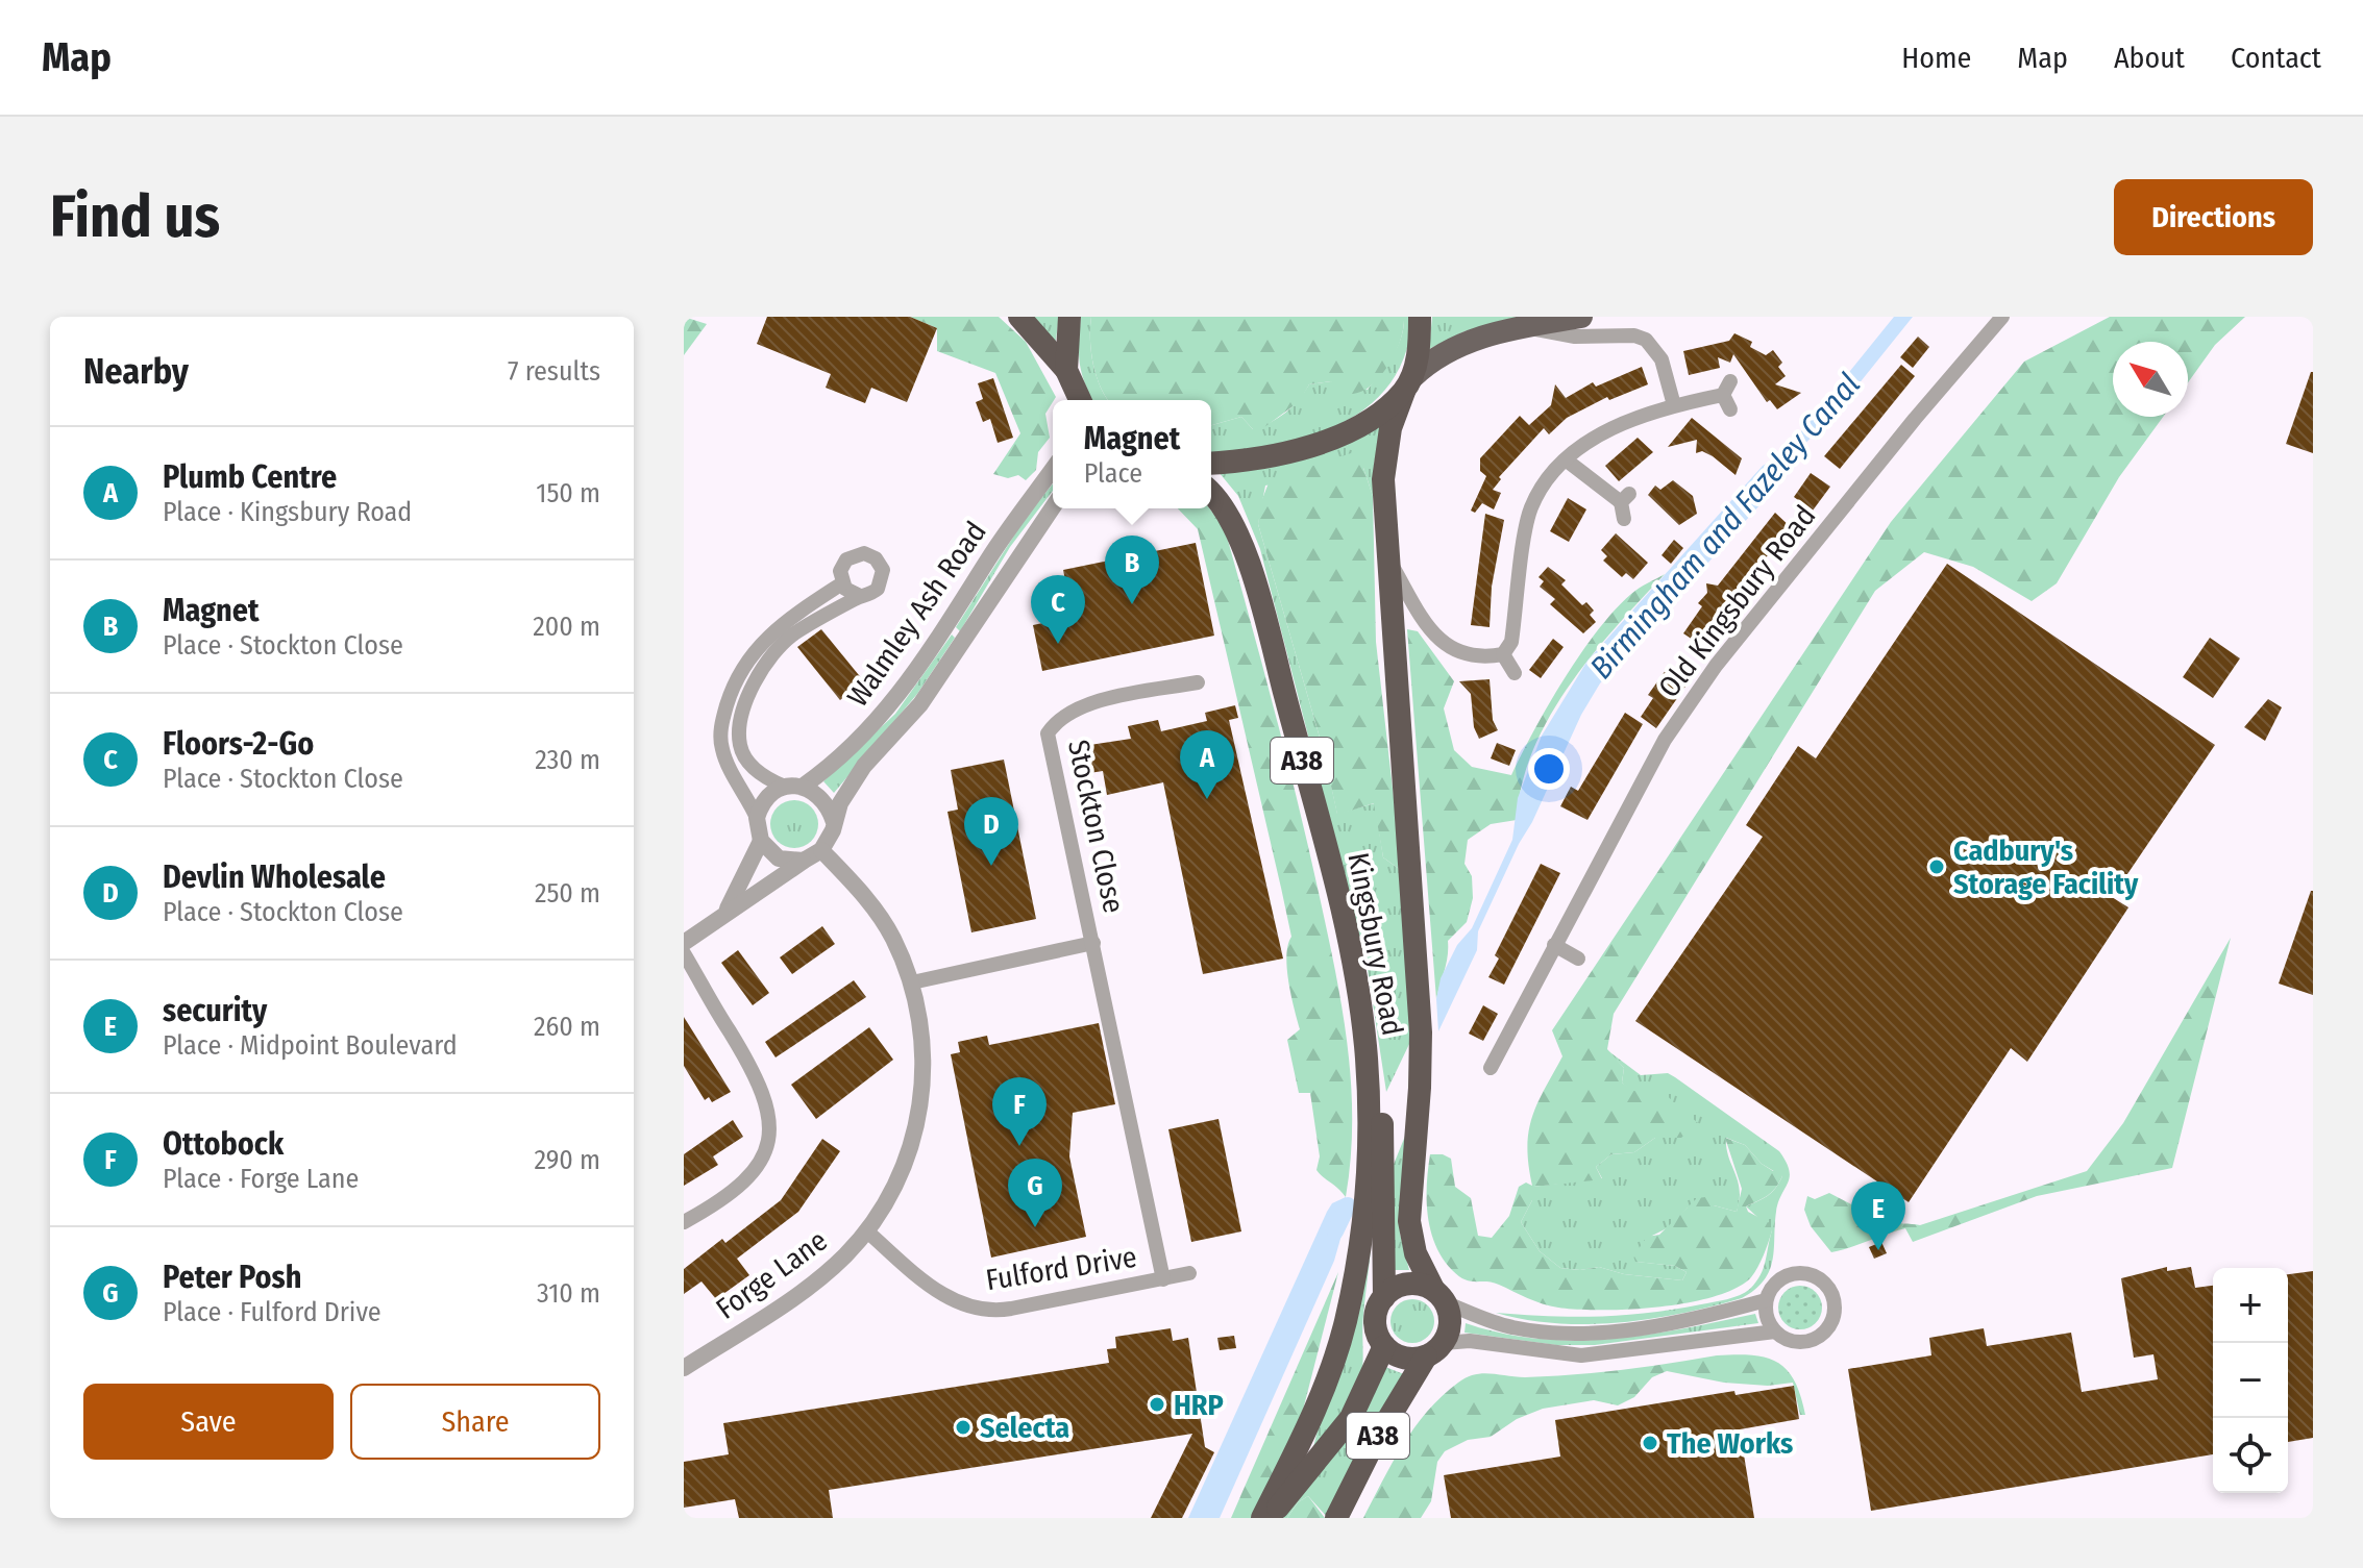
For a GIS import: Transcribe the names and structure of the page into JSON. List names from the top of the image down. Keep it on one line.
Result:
{"streets":{"highway":["A38","Kingsbury Road"],"street":["Old Kingsbury Road","Walmley Ash Road","Stockton Close","Fulford Drive","Forge Lane"]},"crossings":[["Walmley Ash Road","Forge Lane"],["A38","Kingsbury Road"],["Stockton Close","Fulford Drive"],["Stockton Close","Forge Lane"],["Fulford Drive","Forge Lane"]],"water":["Birmingham and Fazeley Canal"],"places":["Cadbury's Storage Facility","HRP","Selecta","The Works"],"north":"top left","page":{"header":"Map","nav":["Home","Map","About","Contact"],"buttons":["Directions",["Save","Share"]],"title":"Find us","heading":["Nearby","7 results"],"popup":["Magnet","Place"],"list":[{"mark":"A","name":"Plumb Centre","note":"Place · Kingsbury Road","value":"150 m"},{"mark":"B","name":"Magnet","note":"Place · Stockton Close","value":"200 m"},{"mark":"C","name":"Floors-2-Go","note":"Place · Stockton Close","value":"230 m"},{"mark":"D","name":"Devlin Wholesale","note":"Place · Stockton Close","value":"250 m"},{"mark":"E","name":"security","note":"Place · Midpoint Boulevard","value":"260 m"},{"mark":"F","name":"Ottobock","note":"Place · Forge Lane","value":"290 m"},{"mark":"G","name":"Peter Posh","note":"Place · Fulford Drive","value":"310 m"}],"pins":["B","C","A","D","F","G","E"],"map_buttons":["+","−"]}}
